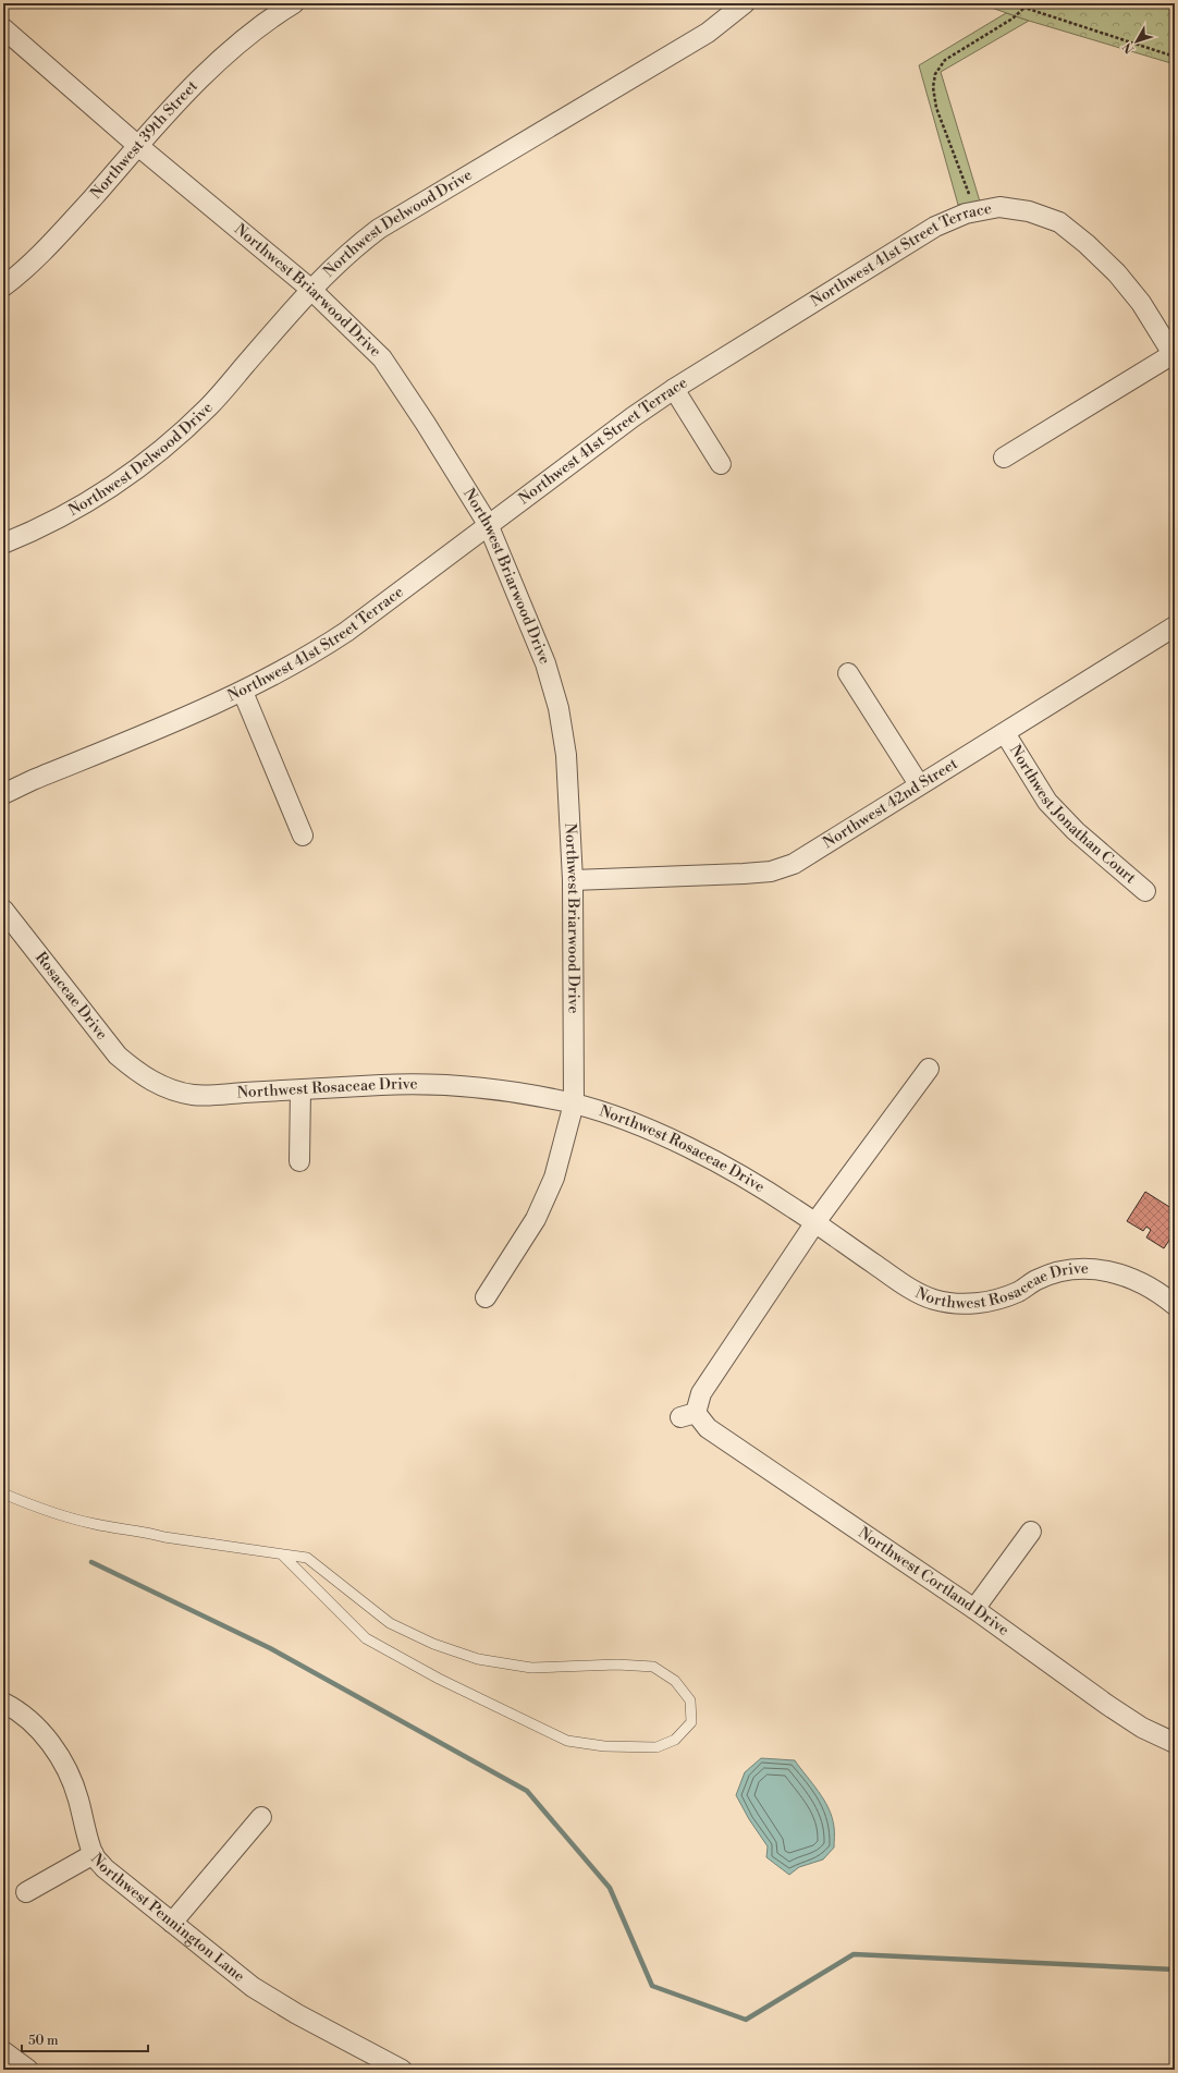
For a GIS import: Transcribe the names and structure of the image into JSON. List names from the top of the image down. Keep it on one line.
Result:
{"streets":{"street":["Northwest 39th Street","Northwest Delwood Drive","Northwest 41st Street Terrace","Northwest Briarwood Drive","Northwest 42nd Street","Northwest Jonathan Court","Rosaceae Drive","Northwest Rosaceae Drive","Northwest Cortland Drive","Northwest Pennington Lane"]},"crossings":[["Northwest 39th Street","Northwest Briarwood Drive"],["Northwest Delwood Drive","Northwest Briarwood Drive"],["Northwest 41st Street Terrace","Northwest Briarwood Drive"],["Northwest Briarwood Drive","Northwest 42nd Street"],["Northwest Briarwood Drive","Northwest Rosaceae Drive"],["Northwest 42nd Street","Northwest Jonathan Court"],["Rosaceae Drive","Northwest Rosaceae Drive"],["Northwest Rosaceae Drive","Northwest Cortland Drive"]],"scale_bar":"50 m","north":"bottom left"}
